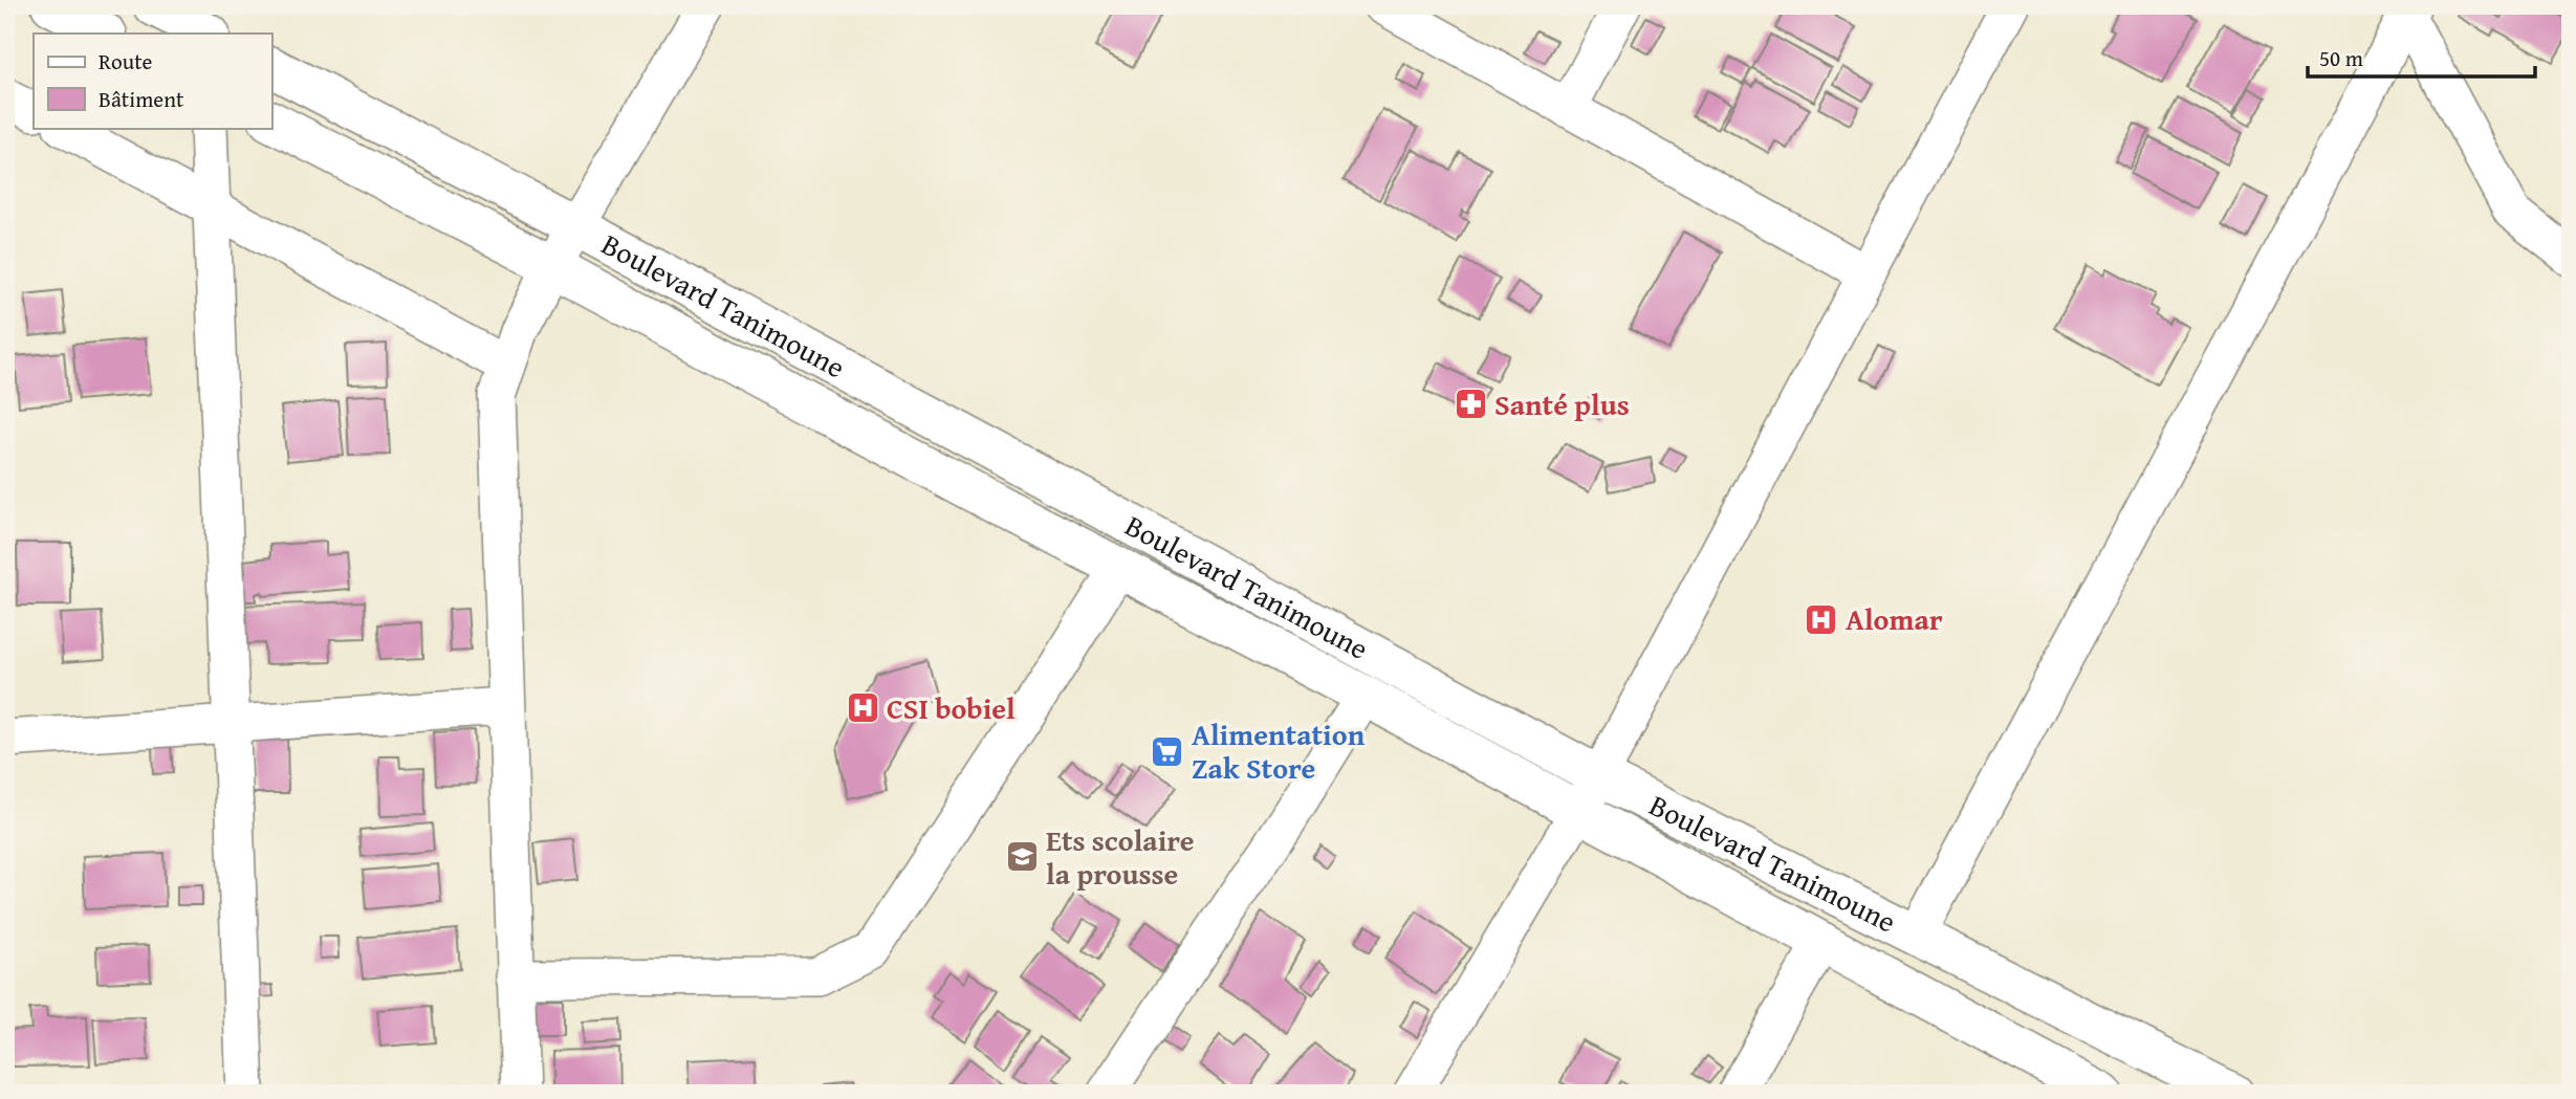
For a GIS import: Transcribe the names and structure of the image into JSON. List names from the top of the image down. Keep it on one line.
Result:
{"streets":{"main road":["Boulevard Tanimoune"]},"places":{"pharmacy":["Santé plus"],"hospital":["Alomar","CSI bobiel"],"supermarket":["Alimentation Zak Store"],"school or university":["Ets scolaire la prousse"]},"legend":["Route","Bâtiment"],"scale_bar":"50 m"}
